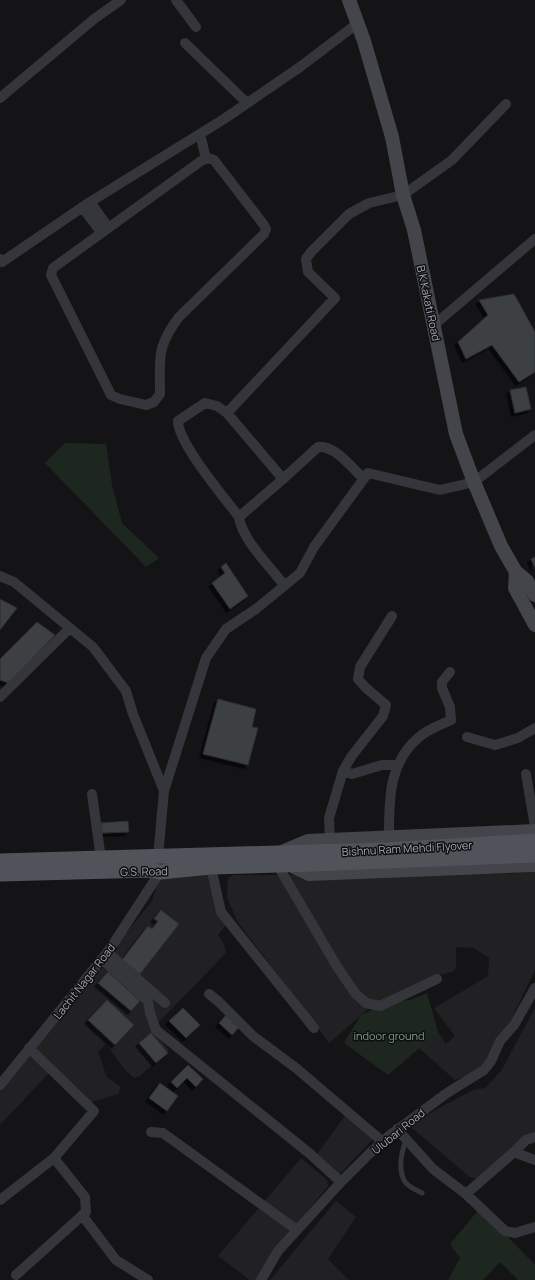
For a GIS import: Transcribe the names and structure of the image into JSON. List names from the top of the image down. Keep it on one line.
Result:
{"streets":{"main road":["B K Kakati Road","Bishnu Ram Mehdi Flyover","G.S. Road"],"street":["Lachit Nagar Road","Ulubari Road"]},"crossings":[["Bishnu Ram Mehdi Flyover","G.S. Road"],["G.S. Road","Lachit Nagar Road"]],"parks":["indoor ground"]}
